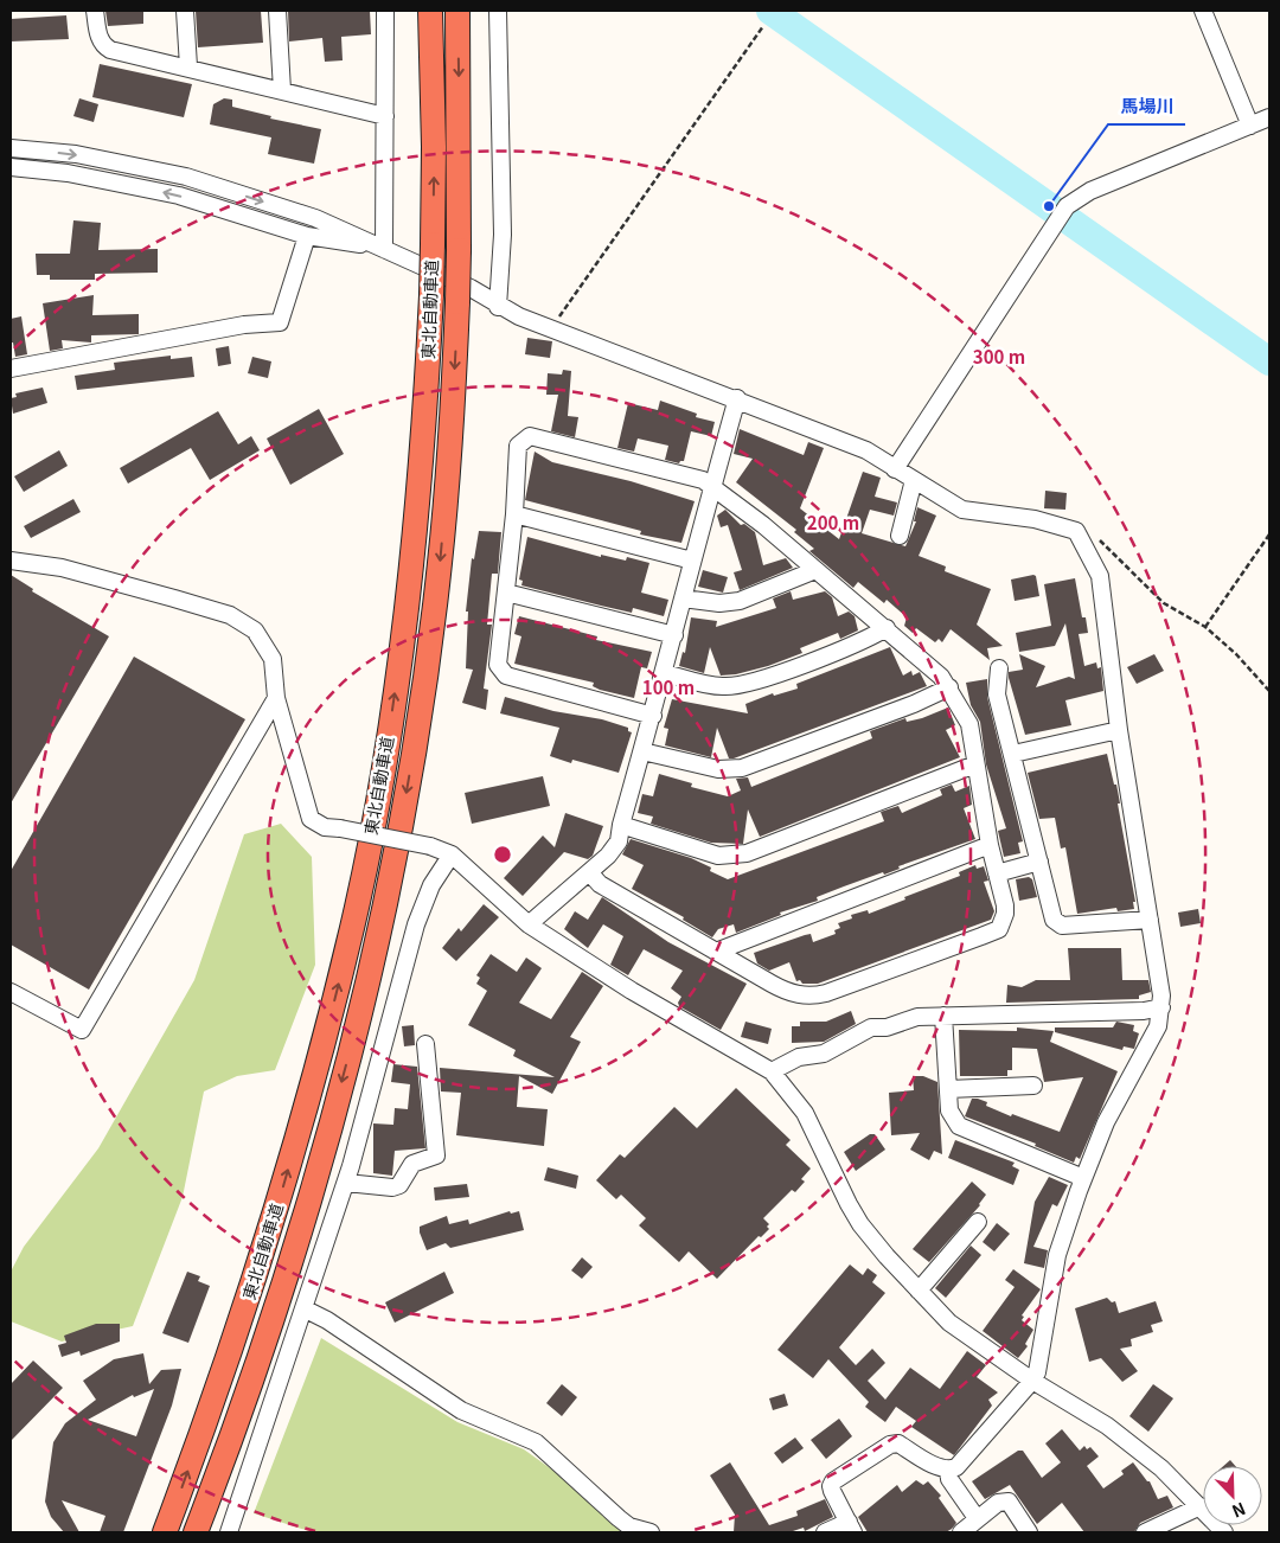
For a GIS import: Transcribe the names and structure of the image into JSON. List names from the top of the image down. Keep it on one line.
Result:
{"streets":{"highway":["東北自動車道"]},"places":["馬場川"],"north":"bottom right","rings":["300 m","200 m","100 m"]}
